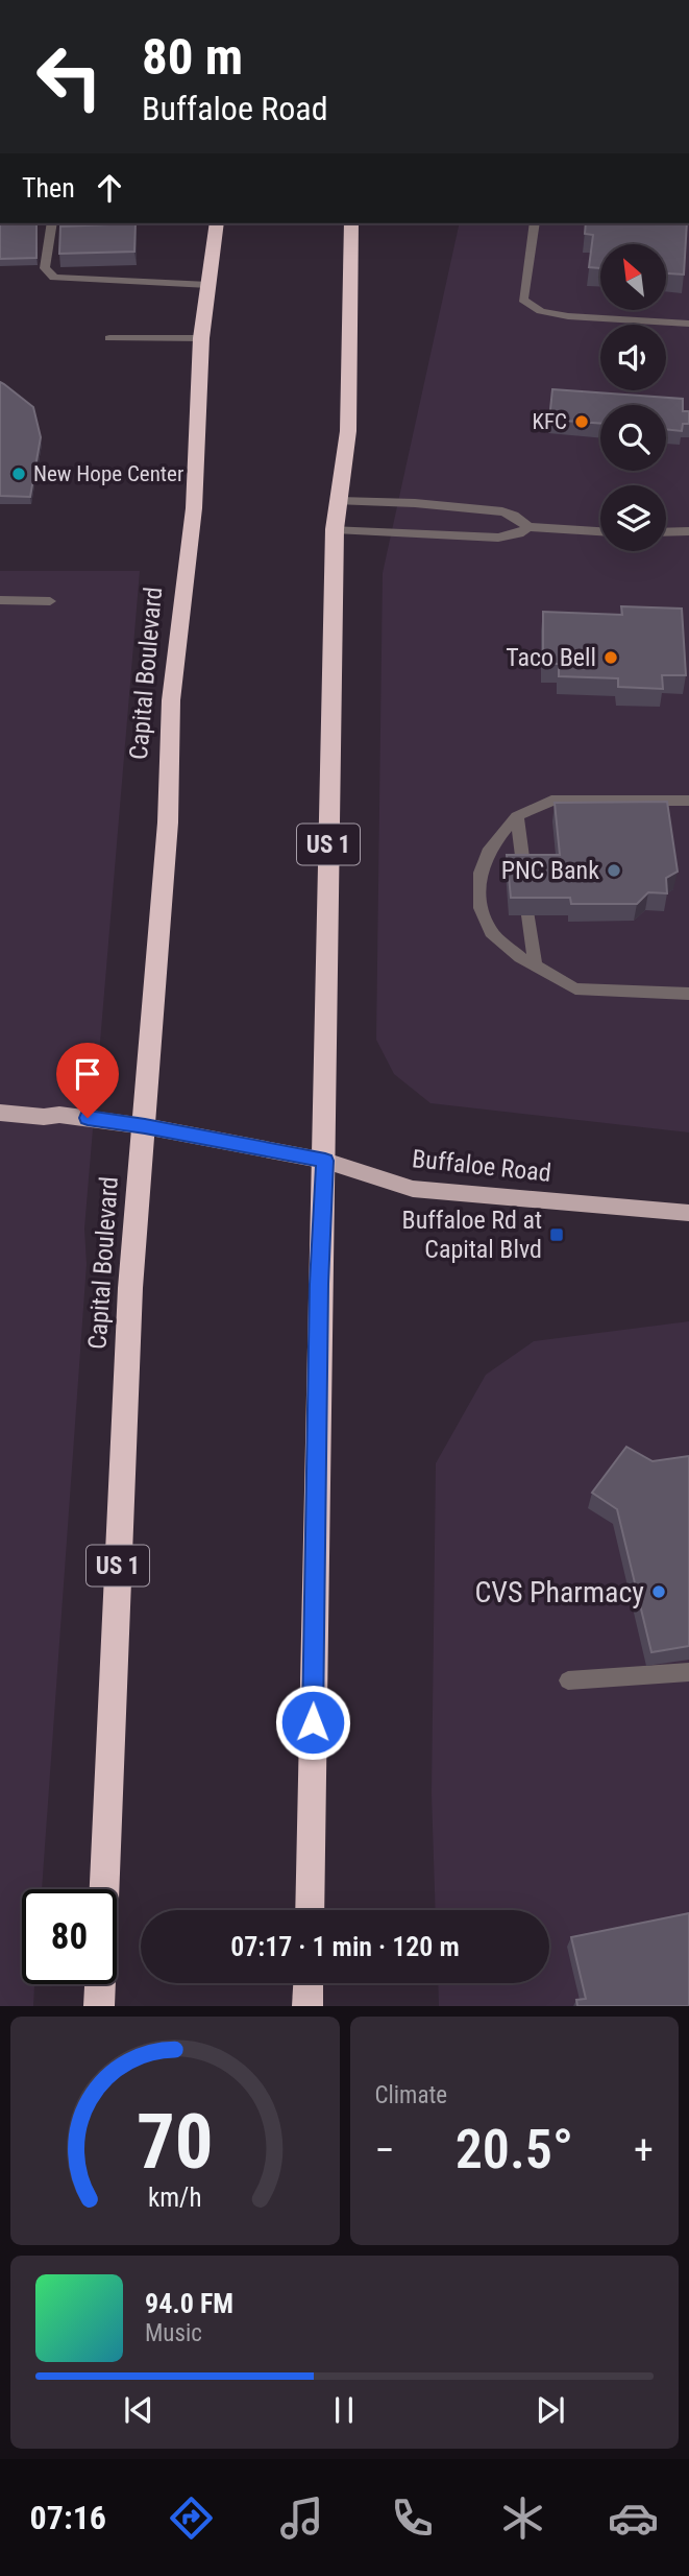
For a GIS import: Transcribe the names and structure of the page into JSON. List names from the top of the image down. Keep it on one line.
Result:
{"streets":{"highway":["Capital Boulevard","US 1"],"main road":["Buffaloe Road"]},"crossings":[["Capital Boulevard","Buffaloe Road"],["US 1","Buffaloe Road"]],"places":{"other":["KFC","New Hope Center","Taco Bell","PNC Bank","CVS Pharmacy"],"transit":["Buffaloe Rd at Capital Blvd"]},"north":"top left","page":{"turn":["80 m","Buffaloe Road"],"then":"Then","limit":"80","trip":"07:17 · 1 min · 120 m","tile":"Climate","heat":["−","20.5°","+"],"song":["94.0 FM","Music"],"tabs":"07:16","gauge":["70","km/h"]}}
